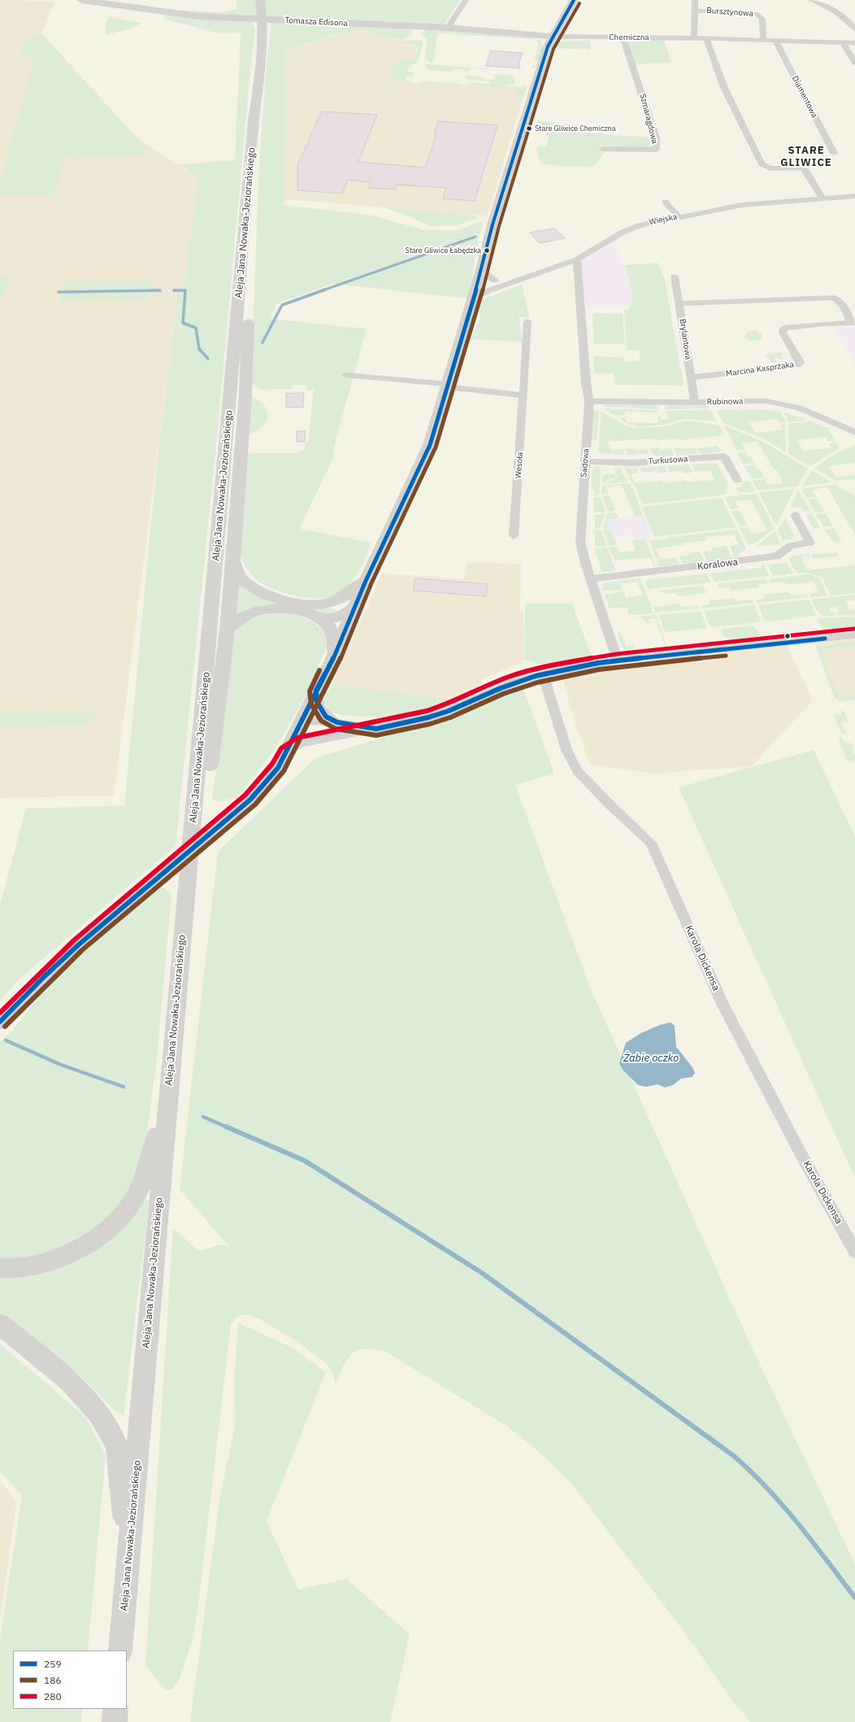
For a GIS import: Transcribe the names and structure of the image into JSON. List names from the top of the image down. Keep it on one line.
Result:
{"streets":{"main road":["Tomasza Edisona","Aleja Jana Nowaka-Jeziorańskiego"],"street":["Bursztynowa","Chemiczna","Diamentowa","Szmaragdowa","Wiejska","Brylantowa","Marcina Kasprzaka","Rubinowa","Turkusowa","Sadowa","Wesoła","Koralowa","Karola Dickensa"]},"crossings":[["Bursztynowa","Chemiczna"],["Tomasza Edisona","Chemiczna"],["Chemiczna","Diamentowa"],["Chemiczna","Szmaragdowa"],["Wiejska","Sadowa"],["Brylantowa","Marcina Kasprzaka"],["Brylantowa","Rubinowa"],["Rubinowa","Sadowa"],["Turkusowa","Sadowa"],["Sadowa","Koralowa"]],"districts":["STARE GLIWICE"],"water":["Żabie oczko"],"places":["Stare Gliwice Chemiczna","Stare Gliwice Łabędzka"],"lines":["transit line 259","transit line 186","transit line 280"],"legend":["259","186","280"]}
